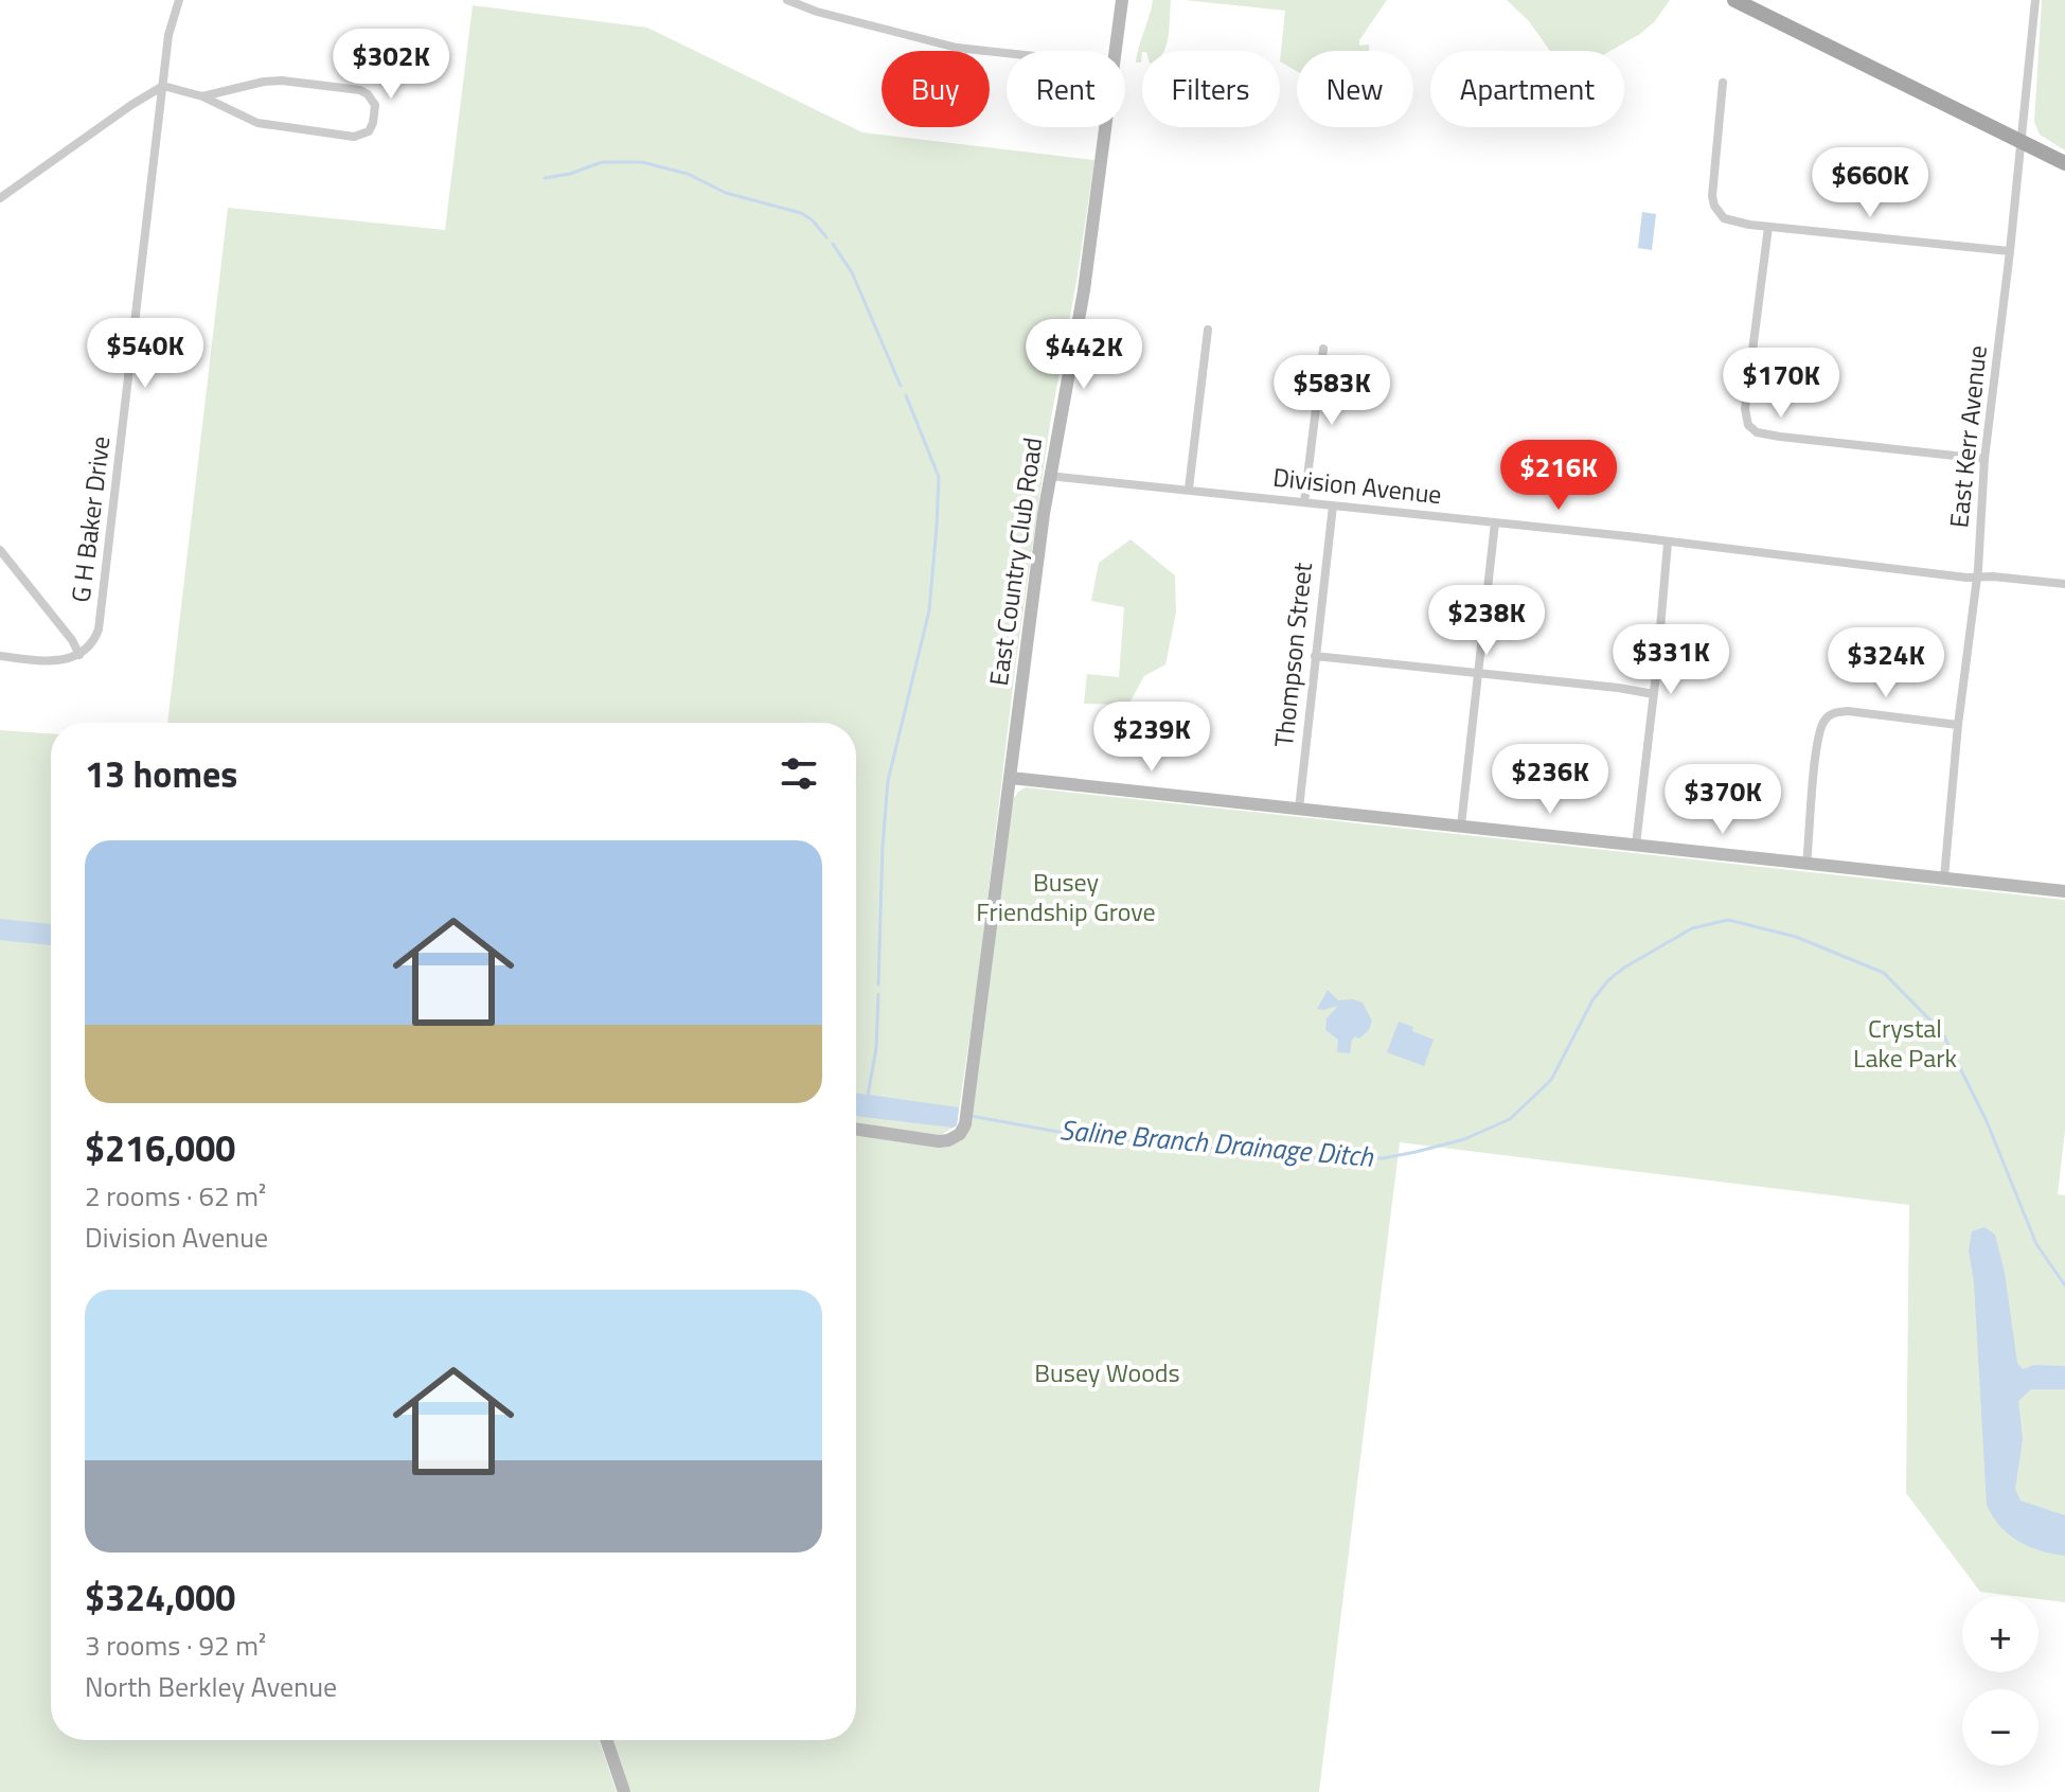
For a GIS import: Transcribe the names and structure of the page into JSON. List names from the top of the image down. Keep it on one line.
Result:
{"streets":{"street":["East Kerr Avenue","Division Avenue","G H Baker Drive","East Country Club Road","Thompson Street"]},"crossings":[["East Kerr Avenue","Division Avenue"],["Division Avenue","East Country Club Road"],["Division Avenue","Thompson Street"]],"water":["Saline Branch Drainage Ditch"],"parks":["Busey Friendship Grove","Crystal Lake Park","Busey Woods"],"page":{"price":["$302K","$660K","$540K","$442K","$170K","$583K","$216K","$238K","$331K","$324K","$239K","$236K","$370K"],"chip":["Buy","Rent","Filters","New","Apartment"],"heading":"13 homes","list":[{"name":"$216,000","note":"2 rooms · 62 m² · Division Avenue"},{"name":"$324,000","note":"3 rooms · 92 m² · North Berkley Avenue"}],"map_buttons":["+","−"]}}
